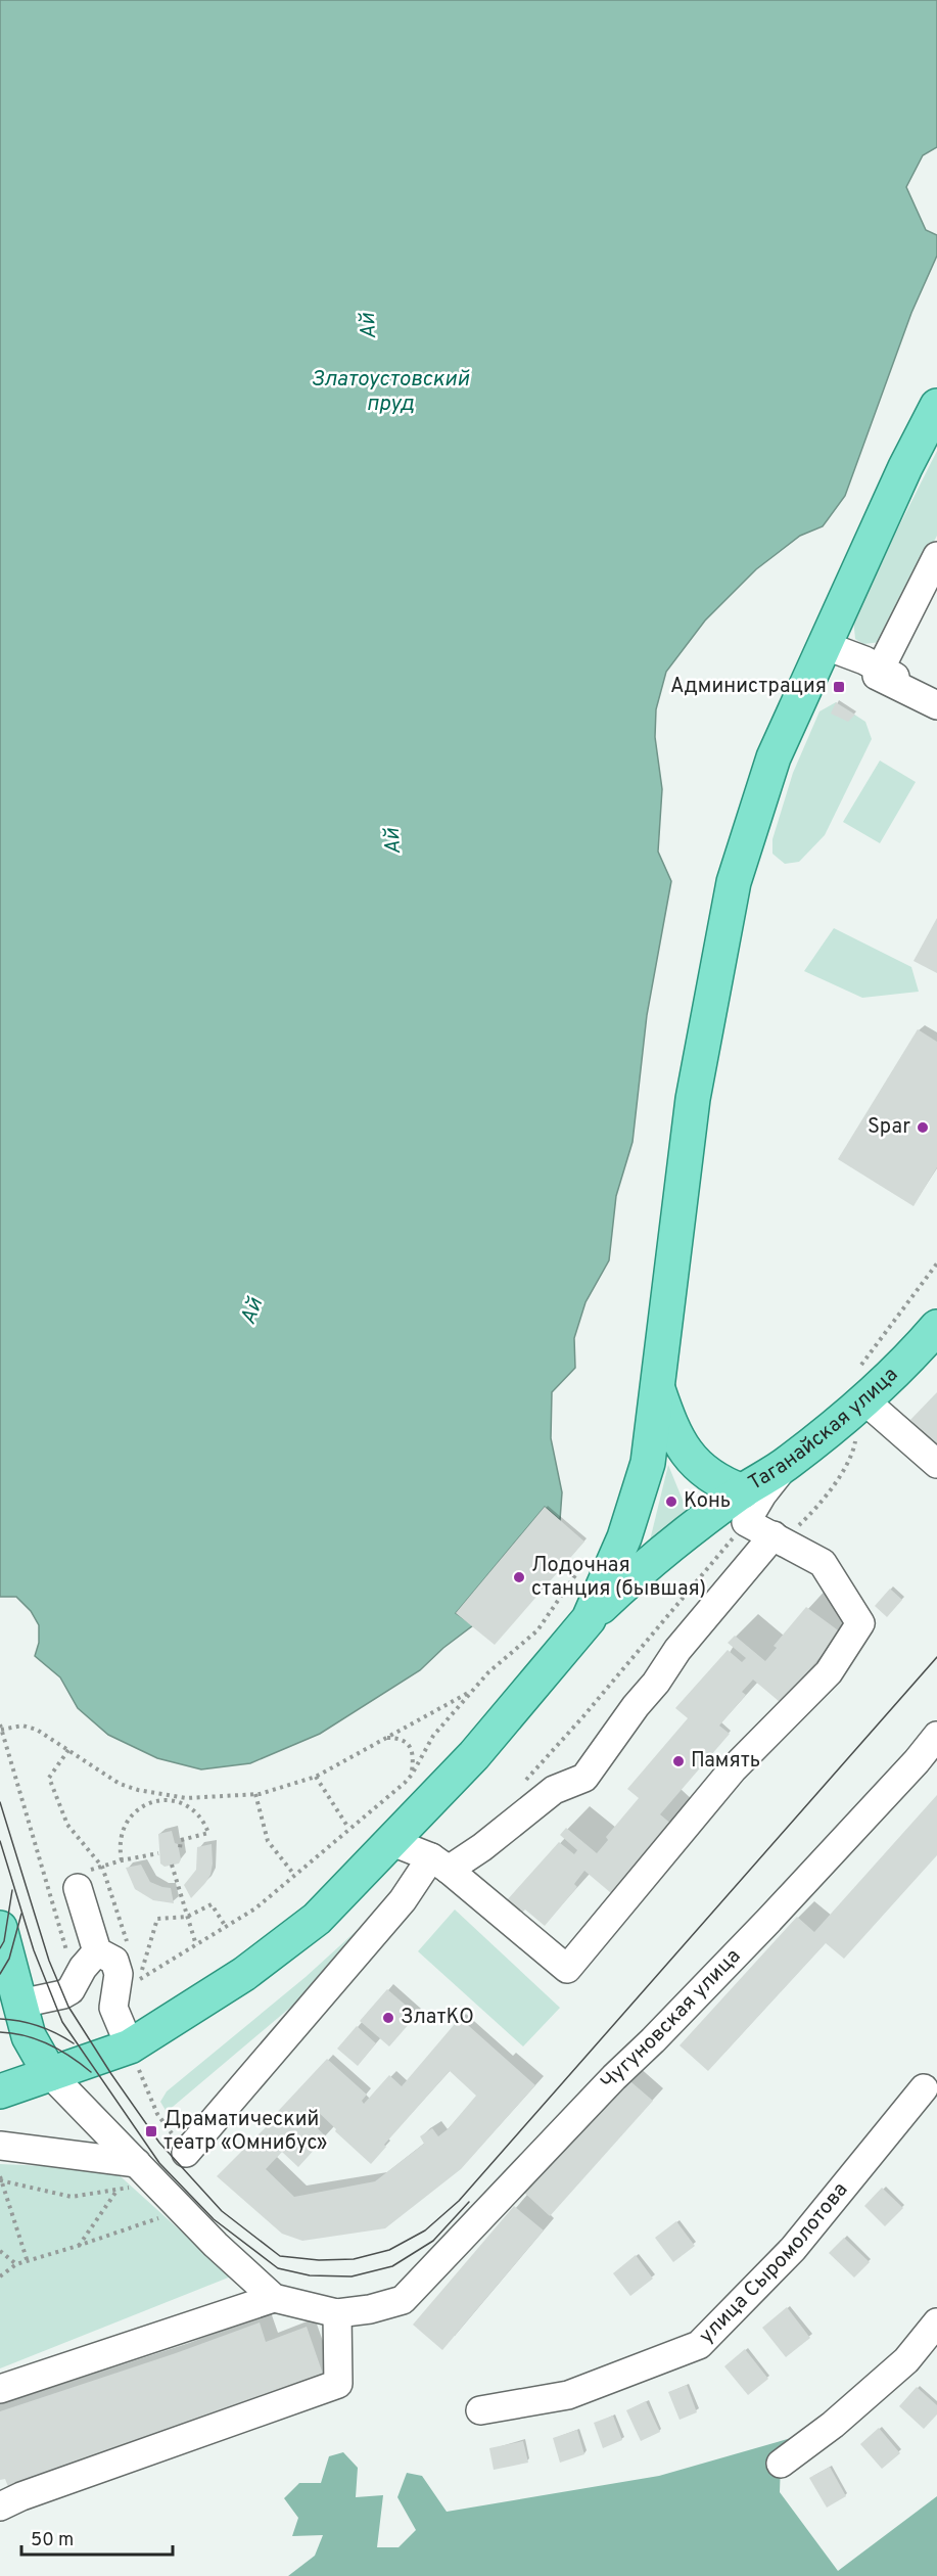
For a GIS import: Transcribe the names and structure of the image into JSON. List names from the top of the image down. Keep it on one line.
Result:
{"streets":{"main road":["Таганайская улица"],"street":["Чугуновская улица","улица Сыромолотова"]},"water":["Ай","Златоустовский пруд"],"places":{"transit":["Администрация","Драматический театр «Омнибус»"],"other":["Spar","Конь","Лодочная станция (бывшая)","Память","ЗлатКО"]},"scale_bar":"50 m"}
